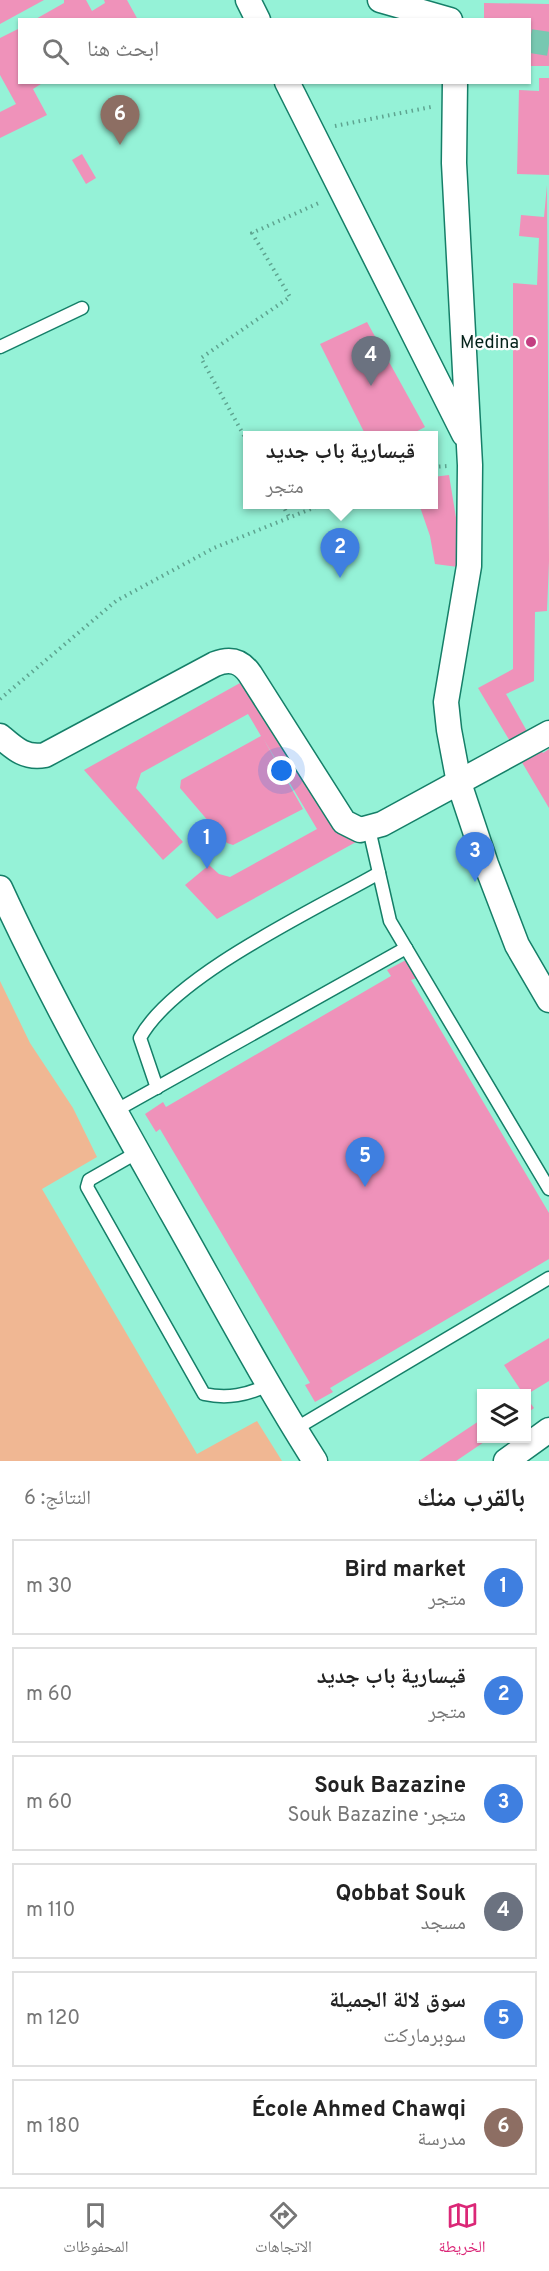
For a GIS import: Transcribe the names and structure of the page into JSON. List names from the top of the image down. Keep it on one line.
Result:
{"places":["Medina"],"page":{"search":"ابحث هنا","pins":["6","4","2","1","3","5"],"popup":["قيسارية باب جديد","متجر"],"heading":["بالقرب منك","النتائج: 6"],"list":[{"mark":"1","name":"Bird market","note":"متجر","value":"30 m"},{"mark":"2","name":"قيسارية باب جديد","note":"متجر","value":"60 m"},{"mark":"3","name":"Souk Bazazine","note":"متجر · Souk Bazazine","value":"60 m"},{"mark":"4","name":"Qobbat Souk","note":"مسجد","value":"110 m"},{"mark":"5","name":"سوق لالة الجميلة","note":"سوبرماركت","value":"120 m"},{"mark":"6","name":"École Ahmed Chawqi","note":"مدرسة","value":"180 m"}],"nav":["الخريطة","الاتجاهات","المحفوظات"]}}
